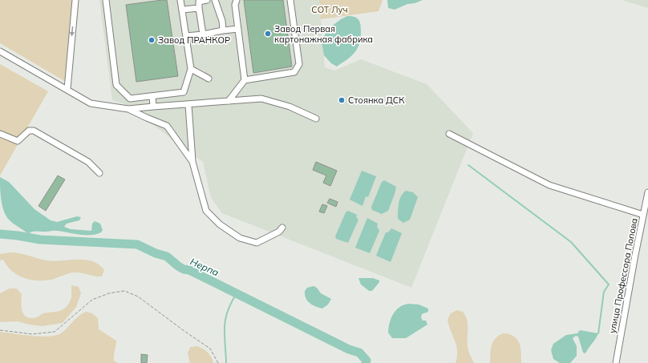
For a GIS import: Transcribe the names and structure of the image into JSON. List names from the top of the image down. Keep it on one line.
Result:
{"streets":{"street":["улица Профессора Попова"]},"water":["Нерпа"],"parks":["СОТ Луч"],"places":["Завод Первая картонажная фабрика","Завод ПРАНКОР","Стоянка ДСК"]}
